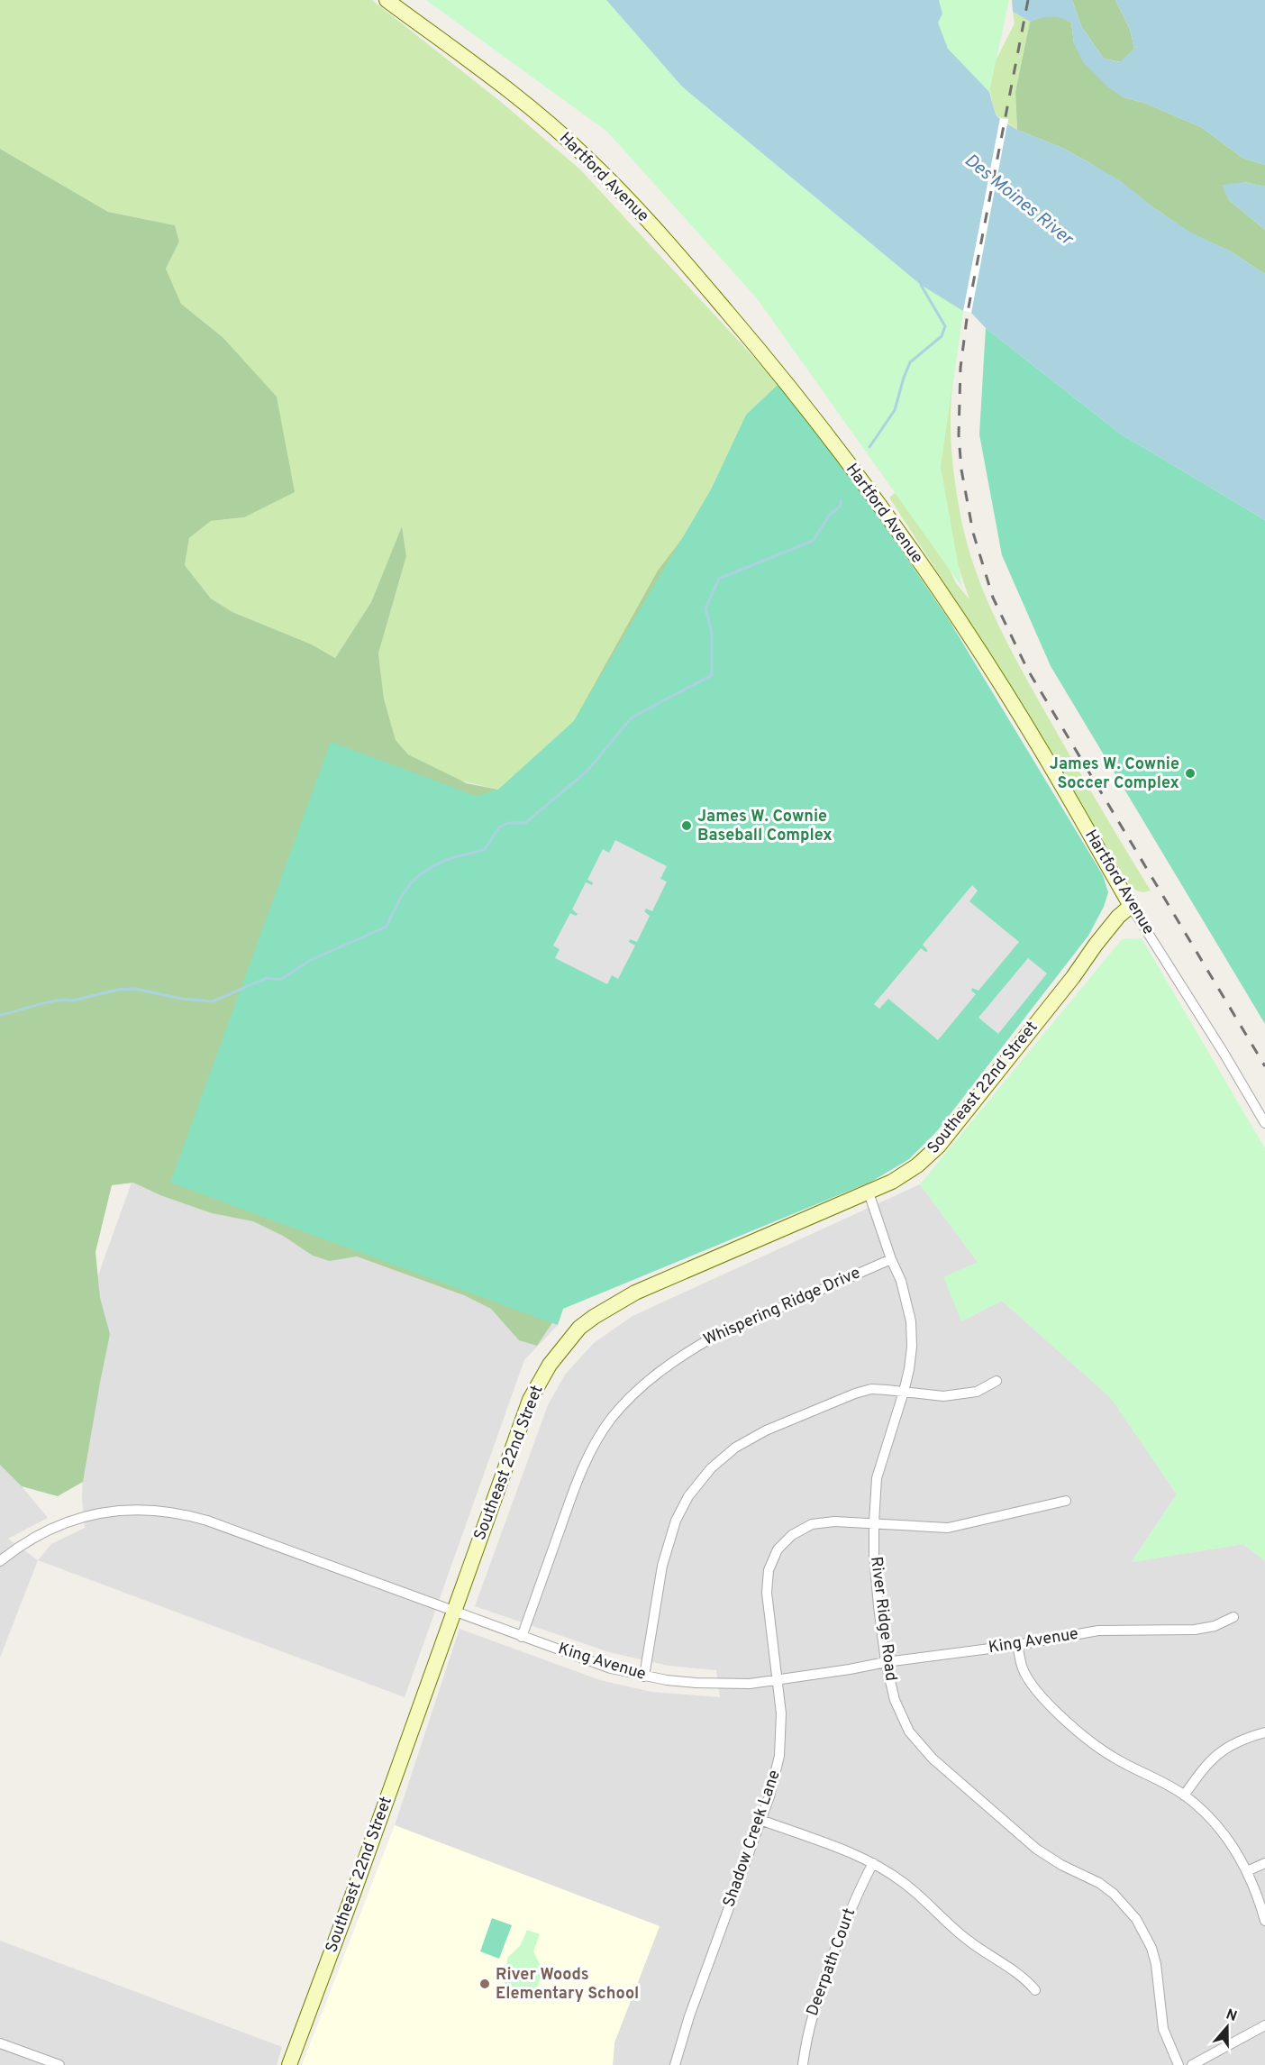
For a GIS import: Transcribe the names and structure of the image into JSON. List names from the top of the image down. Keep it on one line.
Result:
{"streets":{"street":["Hartford Avenue","Southeast 22nd Street","Whispering Ridge Drive","River Ridge Road","King Avenue","Shadow Creek Lane","Deerpath Court"]},"crossings":[["Hartford Avenue","Southeast 22nd Street"],["Southeast 22nd Street","River Ridge Road"],["Southeast 22nd Street","King Avenue"],["Whispering Ridge Drive","River Ridge Road"],["Whispering Ridge Drive","King Avenue"],["River Ridge Road","King Avenue"],["River Ridge Road","Shadow Creek Lane"],["King Avenue","Shadow Creek Lane"]],"water":["Des Moines River"],"places":["James W. Cownie Soccer Complex","James W. Cownie Baseball Complex","River Woods Elementary School"],"north":"top"}
